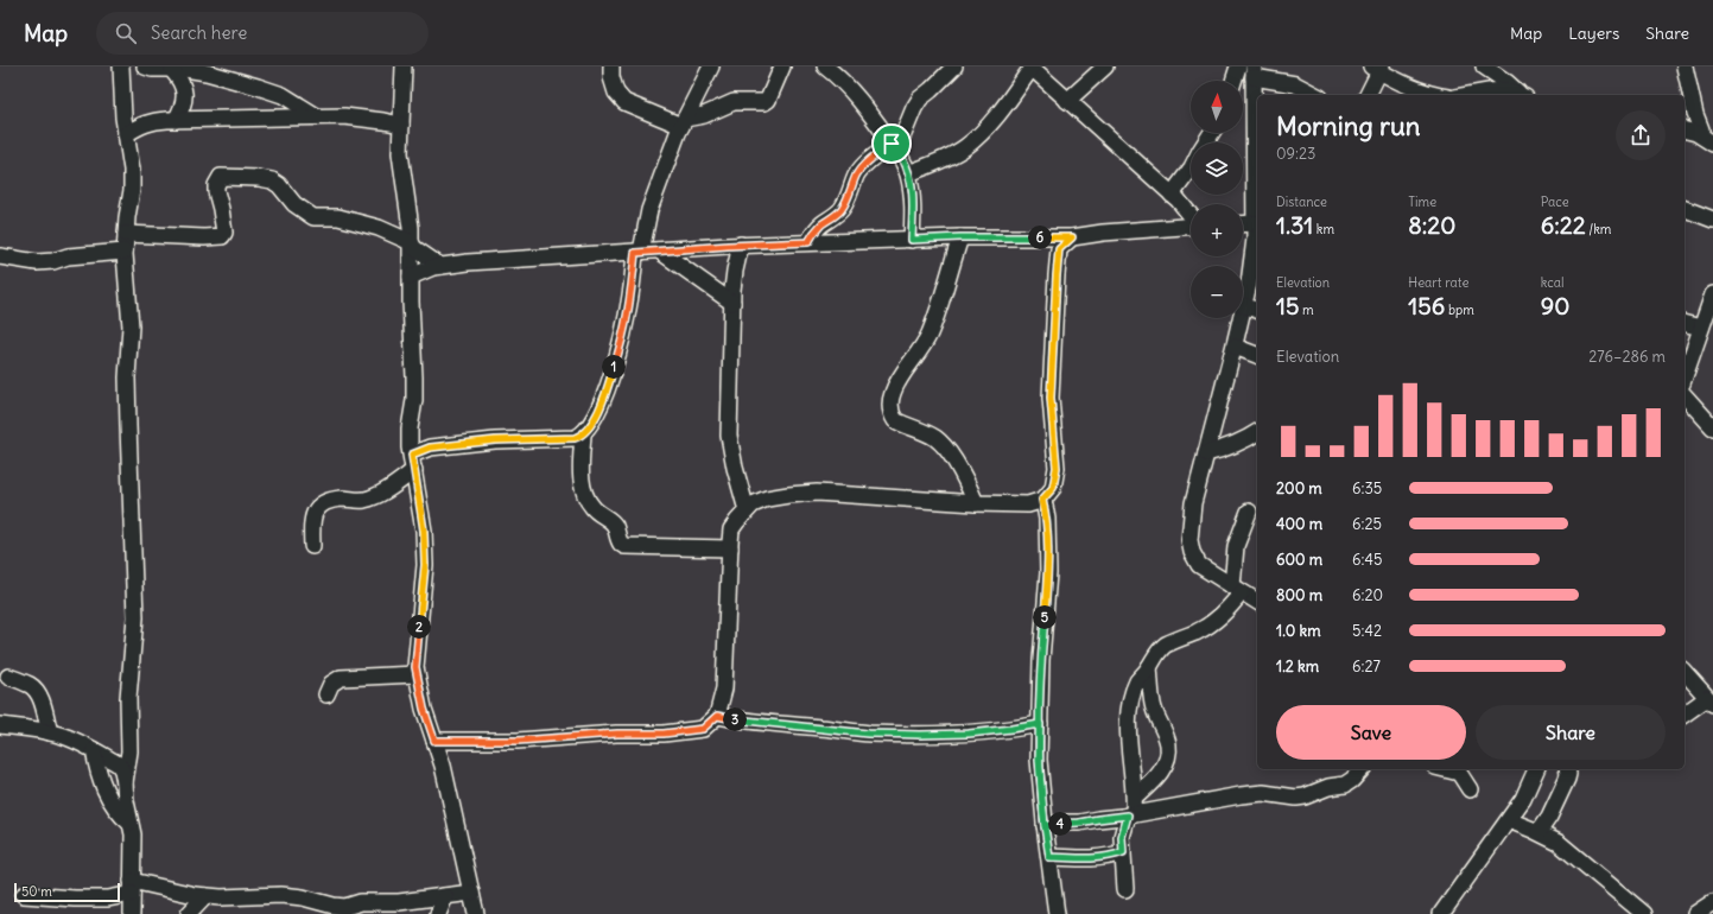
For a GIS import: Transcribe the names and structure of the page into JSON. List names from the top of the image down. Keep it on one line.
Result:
{"scale_bar":"50 m","north":"top","page":{"header":"Map","search":"Search here","nav":["Map","Layers","Share"],"map_buttons":["+","−"],"heading":["Morning run","09:23"],"stats":[["Distance","1.31 km"],["Time","8:20"],["Pace","6:22 /km"],["Elevation","15 m"],["Heart rate","156 bpm"],["kcal","90"]],"pins":["6","1","5","2","3","4"],"chart":["Elevation","276–286 m"],"list":[{"name":"200 m","note":"6:35"},{"name":"400 m","note":"6:25"},{"name":"600 m","note":"6:45"},{"name":"800 m","note":"6:20"},{"name":"1.0 km","note":"5:42"},{"name":"1.2 km","note":"6:27"}],"buttons":["Save","Share"],"scale":"50 m"}}
